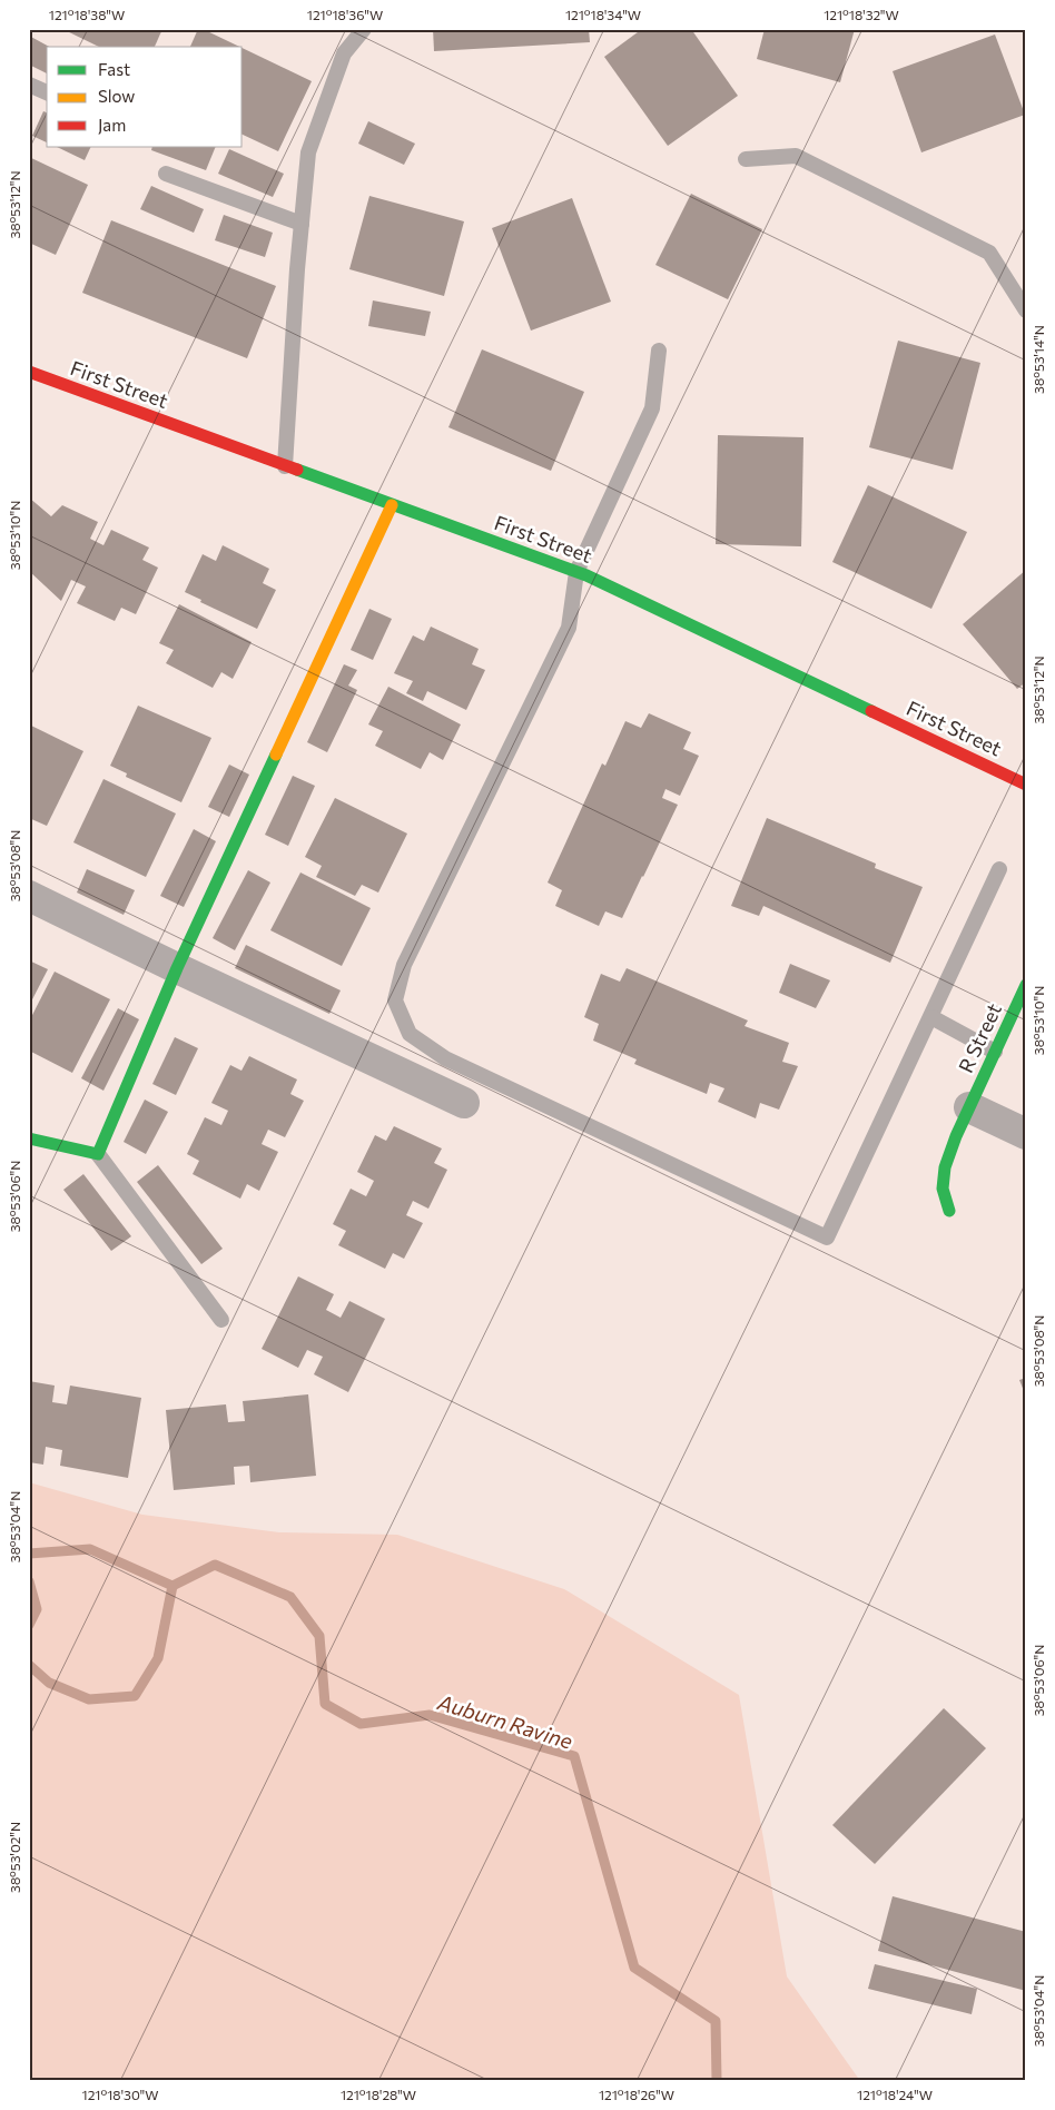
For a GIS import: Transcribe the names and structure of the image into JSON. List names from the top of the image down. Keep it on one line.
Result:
{"streets":{"street":["First Street","R Street"]},"water":["Auburn Ravine"],"legend":["Fast","Slow","Jam"],"coordinates":["121°18'38\"W","121°18'36\"W","121°18'34\"W","121°18'32\"W","38°53'12\"N","38°53'14\"N","38°53'10\"N","38°53'08\"N","38°53'06\"N","38°53'04\"N","38°53'02\"N","121°18'30\"W","121°18'28\"W","121°18'26\"W","121°18'24\"W"]}
